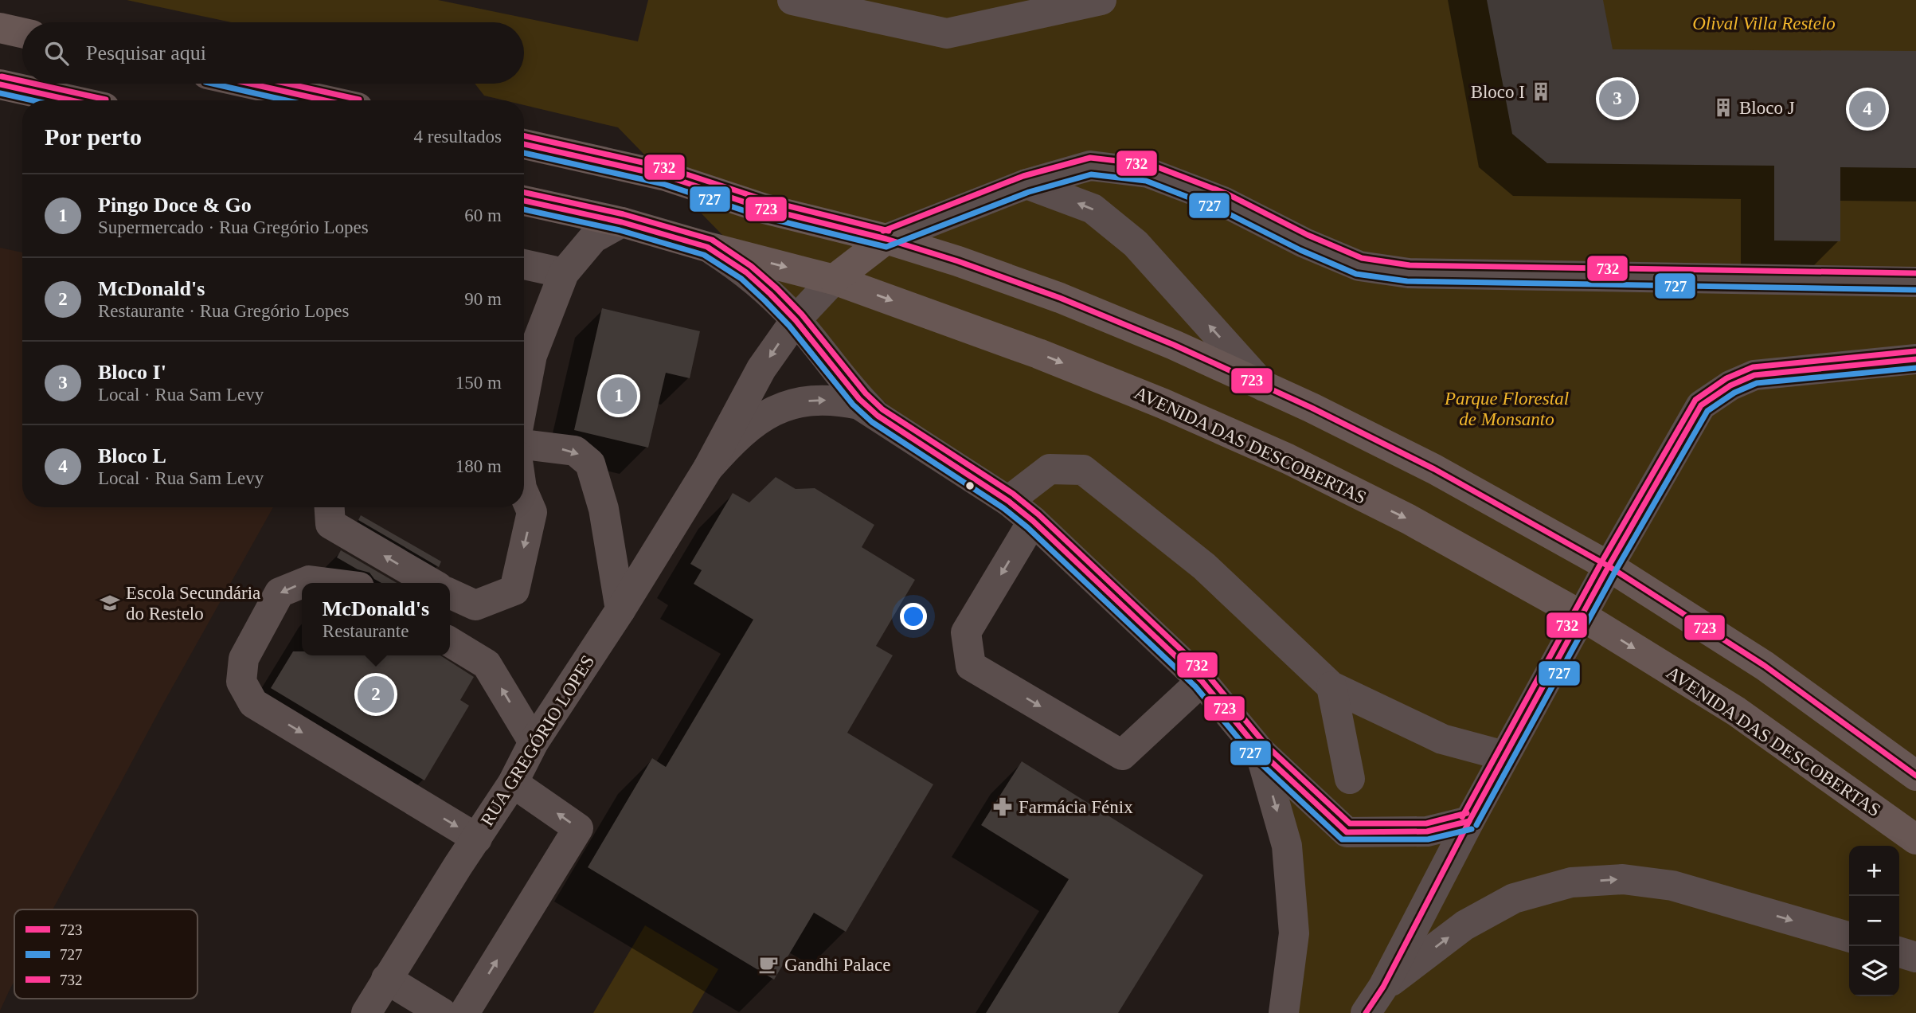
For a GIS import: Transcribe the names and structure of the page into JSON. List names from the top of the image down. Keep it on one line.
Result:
{"streets":{"main road":["AVENIDA DAS DESCOBERTAS"],"street":["RUA GREGÓRIO LOPES"]},"crossings":[["AVENIDA DAS DESCOBERTAS","RUA GREGÓRIO LOPES"]],"parks":["Olival Villa Restelo","Parque Florestal de Monsanto"],"places":{"building":["Bloco I","Bloco J"],"school or university":["Escola Secundária do Restelo"],"pharmacy":["Farmácia Fénix"],"cafe":["Gandhi Palace"]},"lines":["transit line 732","transit line 723","transit line 727"],"legend":["723","727","732"],"page":{"search":"Pesquisar aqui","pins":["3","4","1","2"],"heading":["Por perto","4 resultados"],"list":[{"mark":"1","name":"Pingo Doce & Go","note":"Supermercado · Rua Gregório Lopes","value":"60 m"},{"mark":"2","name":"McDonald's","note":"Restaurante · Rua Gregório Lopes","value":"90 m"},{"mark":"3","name":"Bloco I'","note":"Local · Rua Sam Levy","value":"150 m"},{"mark":"4","name":"Bloco L","note":"Local · Rua Sam Levy","value":"180 m"}],"popup":["McDonald's","Restaurante"],"map_buttons":["+","−"]}}
